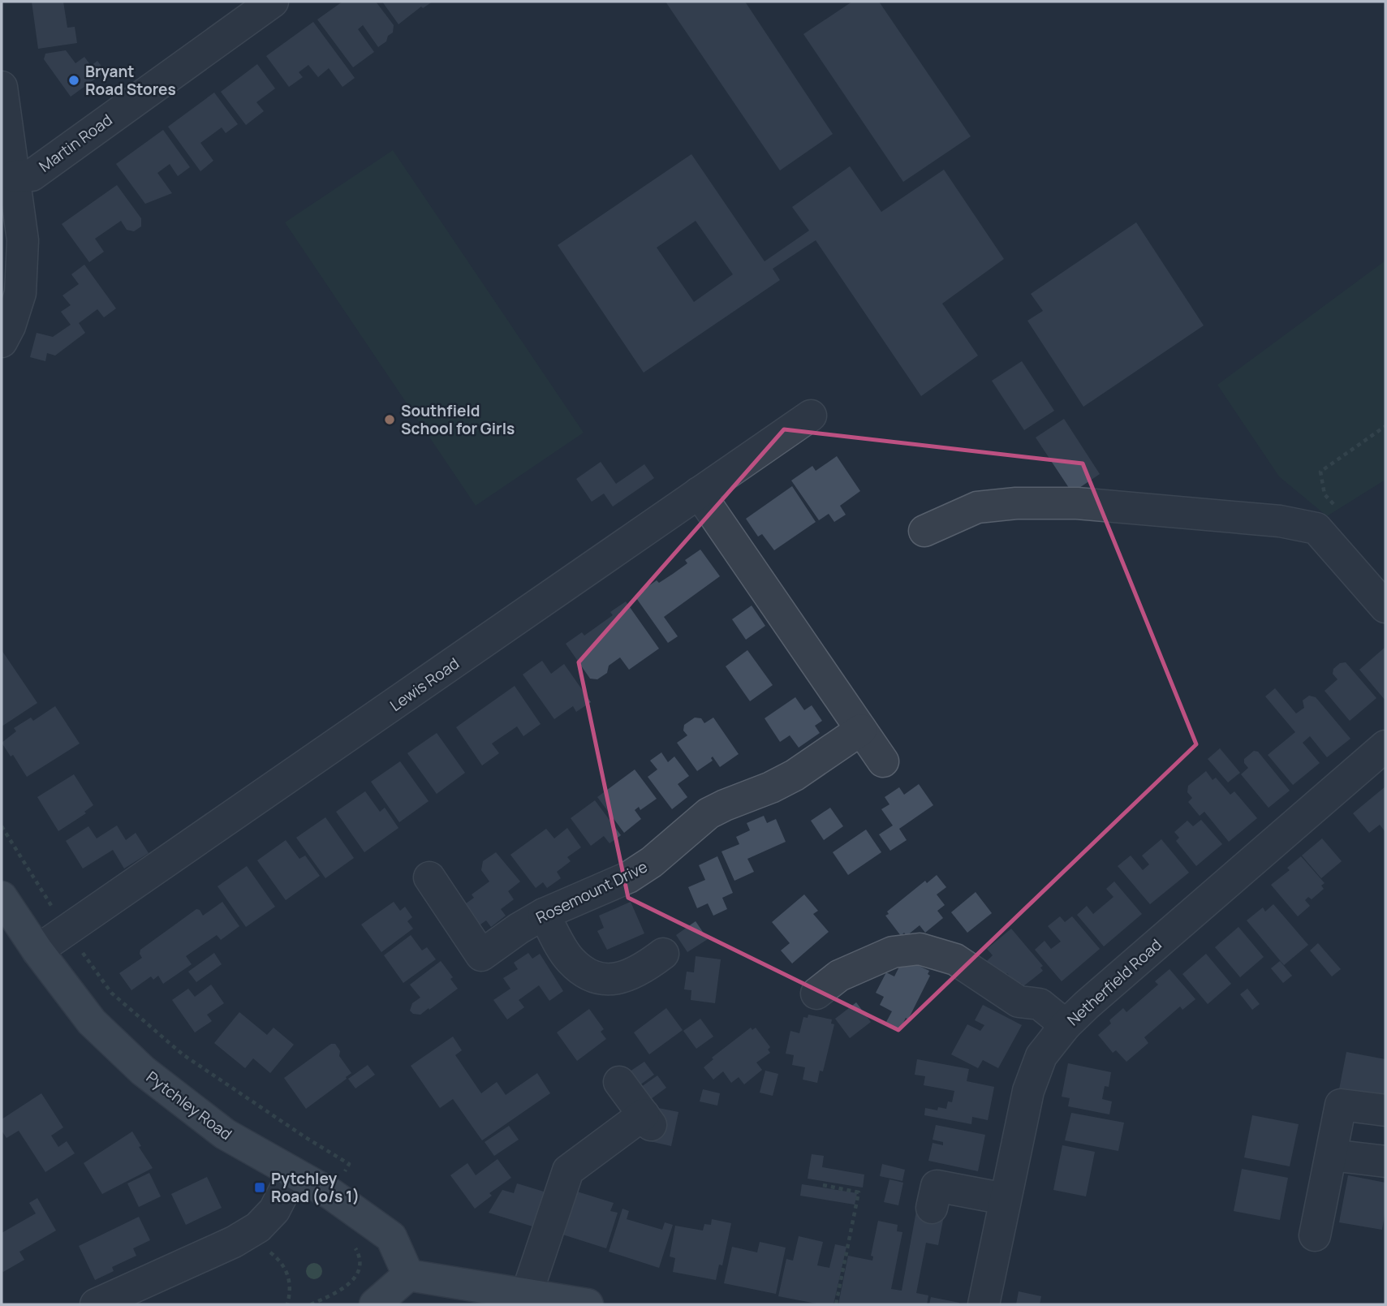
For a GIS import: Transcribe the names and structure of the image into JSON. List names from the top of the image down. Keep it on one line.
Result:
{"streets":{"main road":["Pytchley Road"],"street":["Martin Road","Lewis Road","Rosemount Drive","Netherfield Road"]},"crossings":[["Lewis Road","Pytchley Road"]],"places":{"other":["Bryant Road Stores","Southfield School for Girls"],"transit":["Pytchley Road (o/s 1)"]}}
